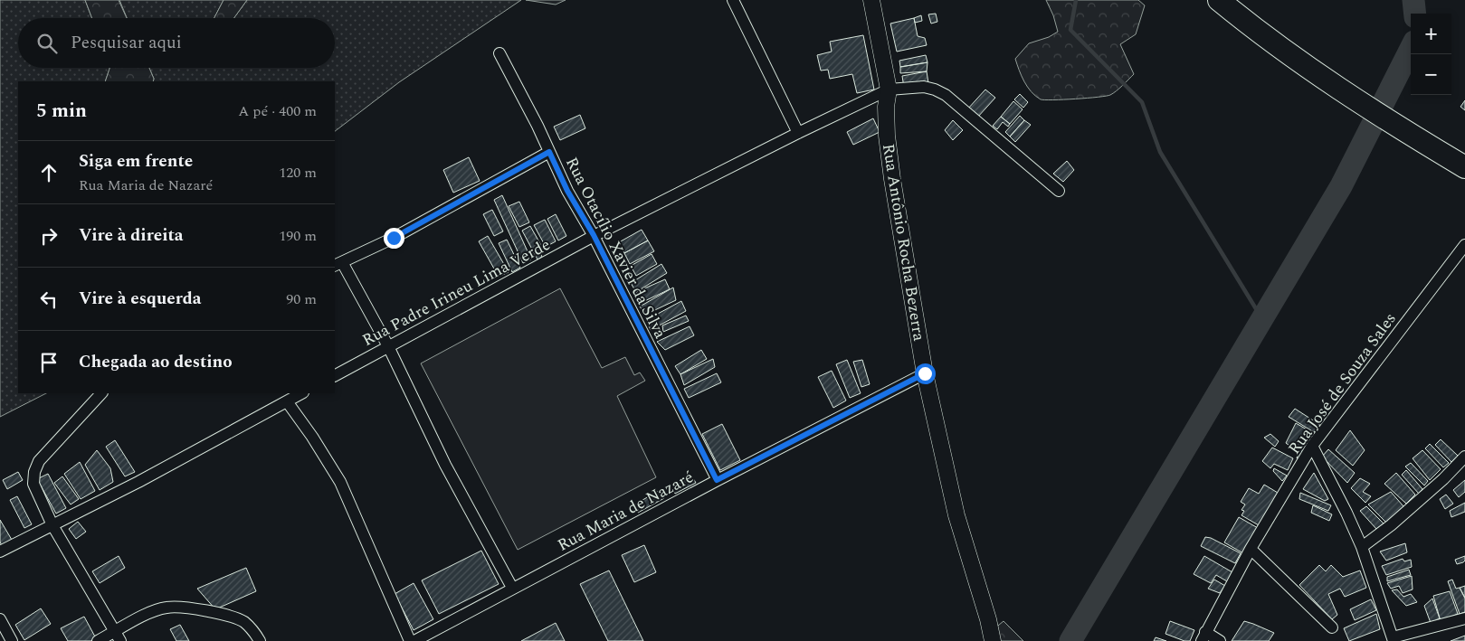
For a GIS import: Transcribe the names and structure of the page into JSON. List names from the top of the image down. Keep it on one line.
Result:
{"streets":{"street":["Rua Antônio Rocha Bezerra","Rua Otacílio Xavier da Silva","Rua Padre Irineu Lima Verde","Rua José de Souza Sales","Rua Maria de Nazaré"]},"crossings":[["Rua Antônio Rocha Bezerra","Rua Padre Irineu Lima Verde"],["Rua Antônio Rocha Bezerra","Rua Maria de Nazaré"],["Rua Otacílio Xavier da Silva","Rua Padre Irineu Lima Verde"],["Rua Otacílio Xavier da Silva","Rua Maria de Nazaré"]],"page":{"map_buttons":["+","−"],"search":"Pesquisar aqui","heading":["5 min","A pé · 400 m"],"list":[["Siga em frente","Rua Maria de Nazaré","120 m"],["Vire à direita","190 m"],["Vire à esquerda","90 m"],"Chegada ao destino"]}}
